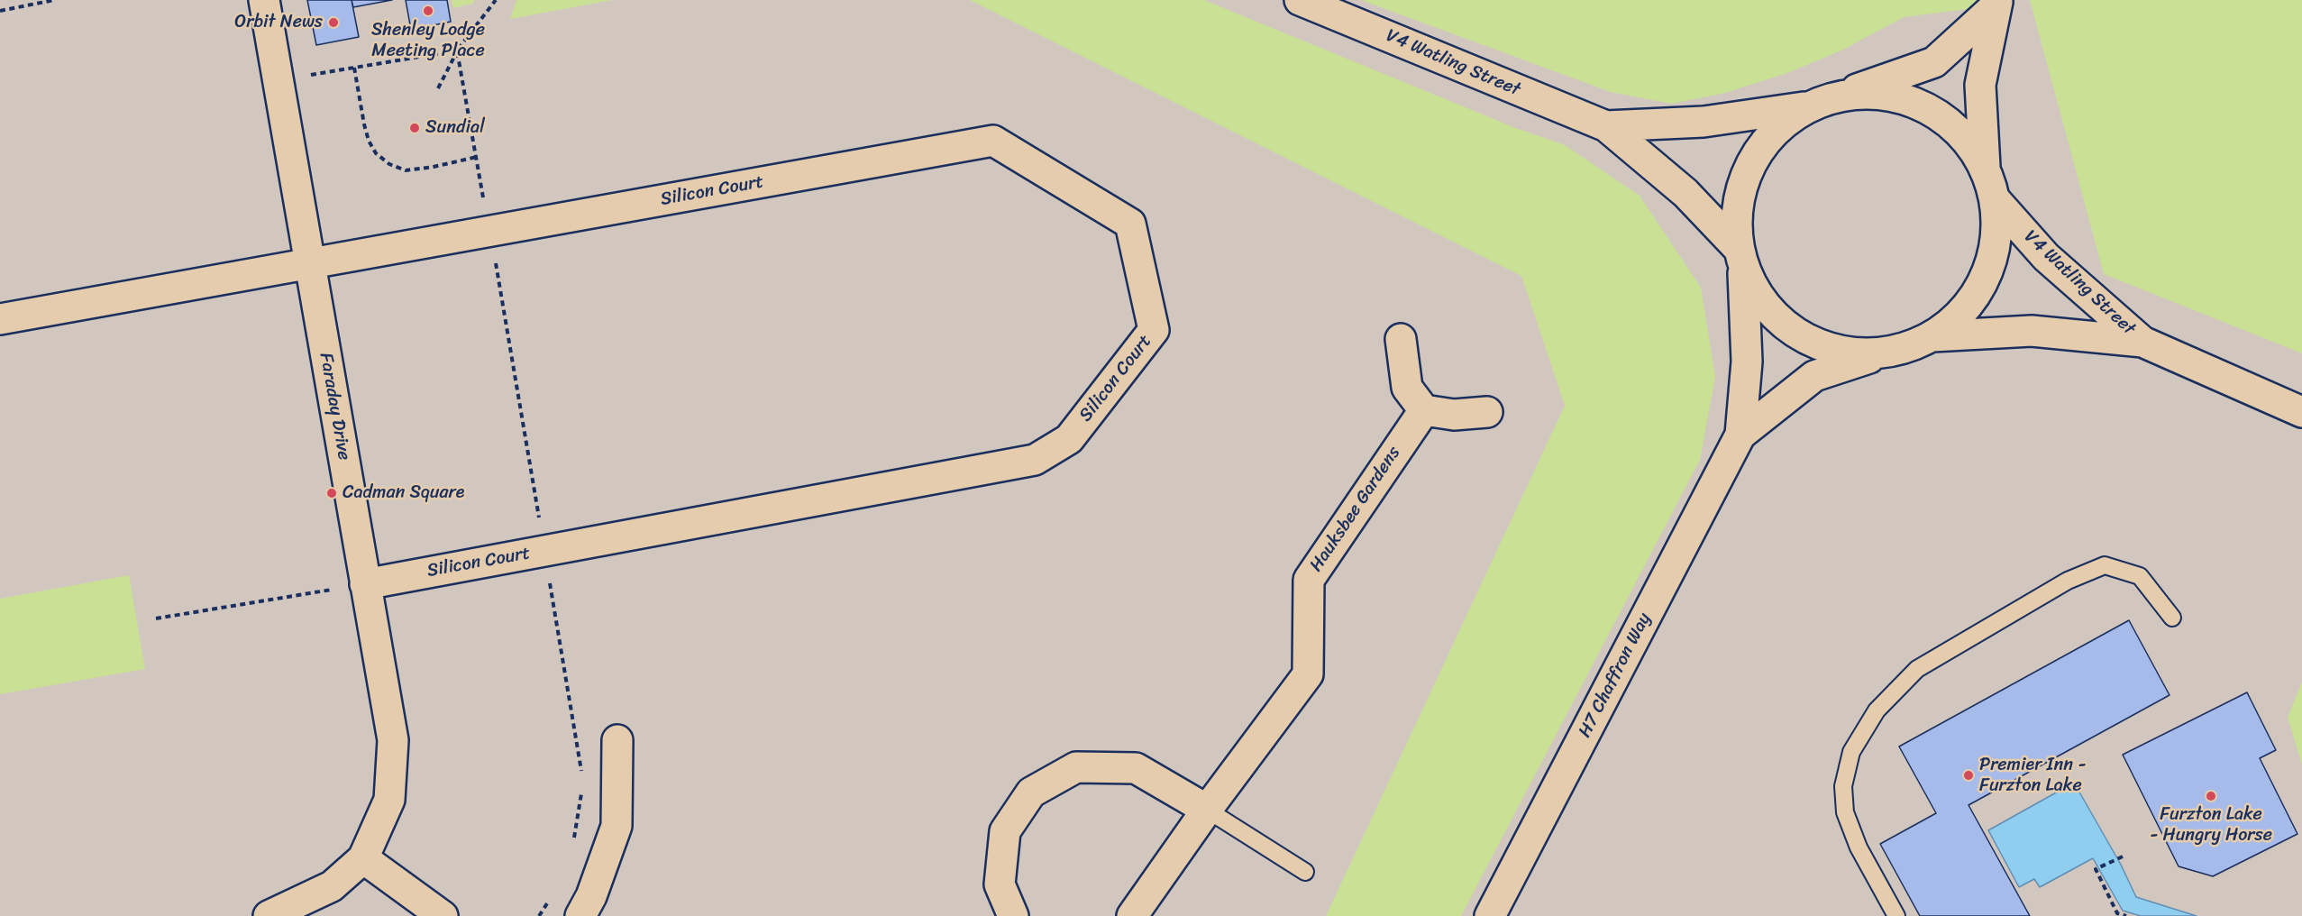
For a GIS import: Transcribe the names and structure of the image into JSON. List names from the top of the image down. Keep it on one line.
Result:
{"streets":{"street":["V4 Watling Street","Silicon Court","Faraday Drive","Hauksbee Gardens","H7 Chaffron Way"]},"crossings":[["V4 Watling Street","H7 Chaffron Way"],["Silicon Court","Faraday Drive"]],"places":["Shenley Lodge Meeting Place","Orbit News","Sundial","Cadman Square","Premier Inn - Furzton Lake","Furzton Lake - Hungry Horse"]}
